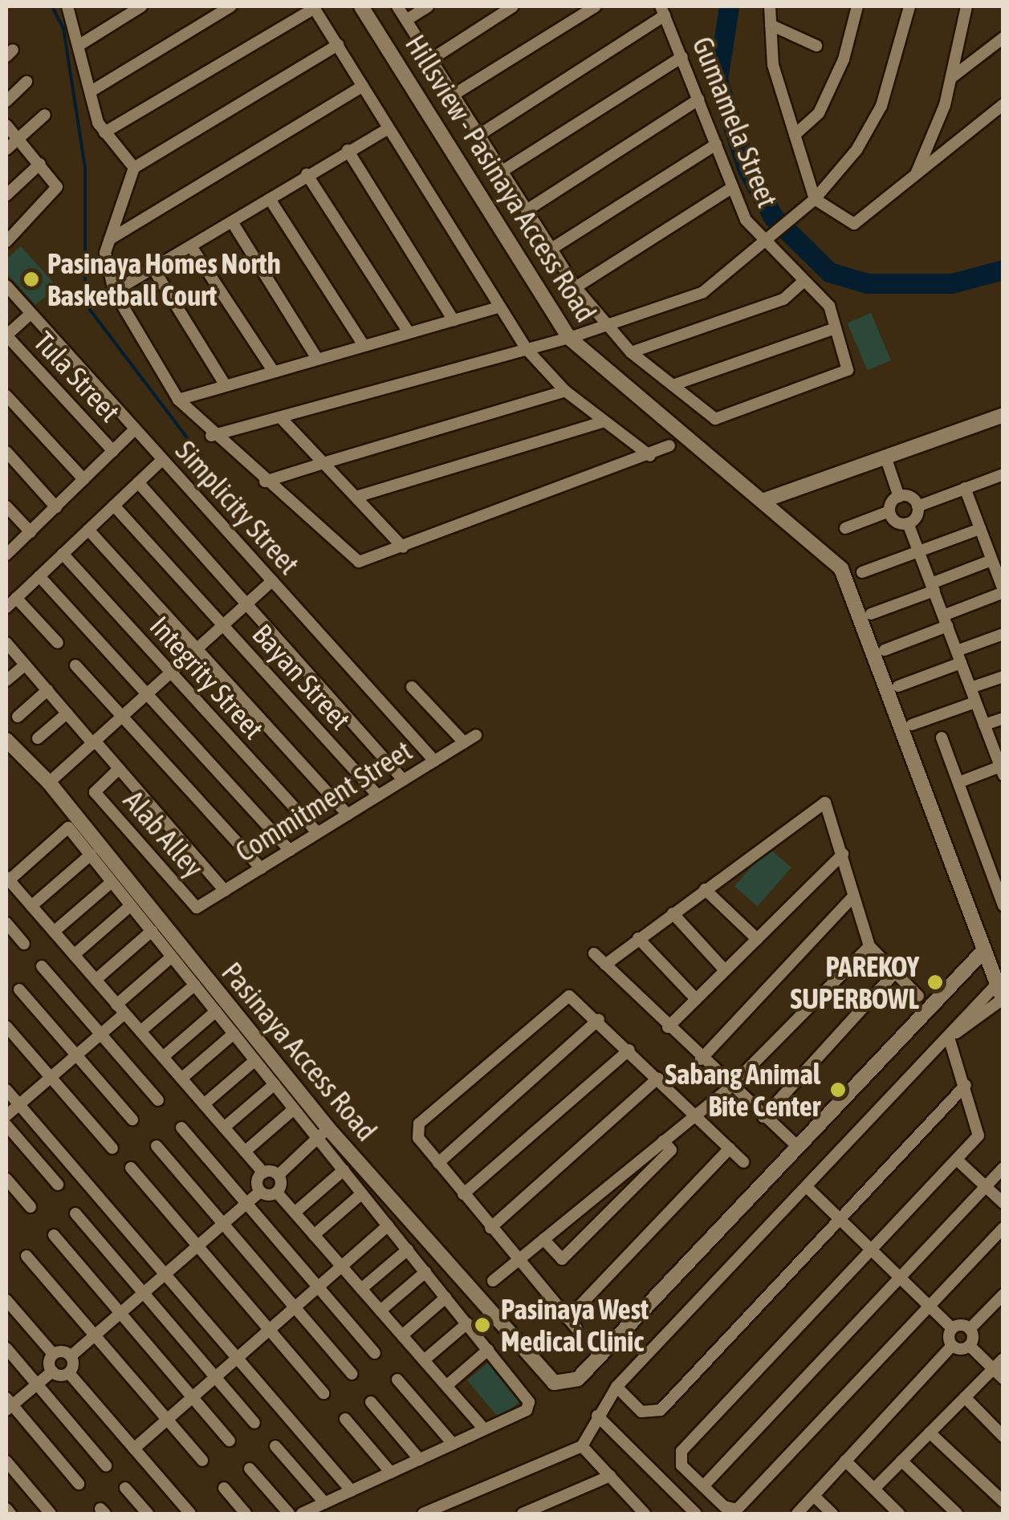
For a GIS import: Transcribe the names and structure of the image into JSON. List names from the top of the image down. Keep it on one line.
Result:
{"streets":{"street":["Gumamela Street","Hillsview - Pasinaya Access Road","Tula Street","Simplicity Street","Bayan Street","Integrity Street","Commitment Street","Alab Alley","Pasinaya Access Road"]},"crossings":[["Simplicity Street","Commitment Street"],["Bayan Street","Commitment Street"],["Integrity Street","Commitment Street"],["Commitment Street","Alab Alley"]],"places":["Pasinaya Homes North Basketball Court","PAREKOY SUPERBOWL","Sabang Animal Bite Center","Pasinaya West Medical Clinic"]}
